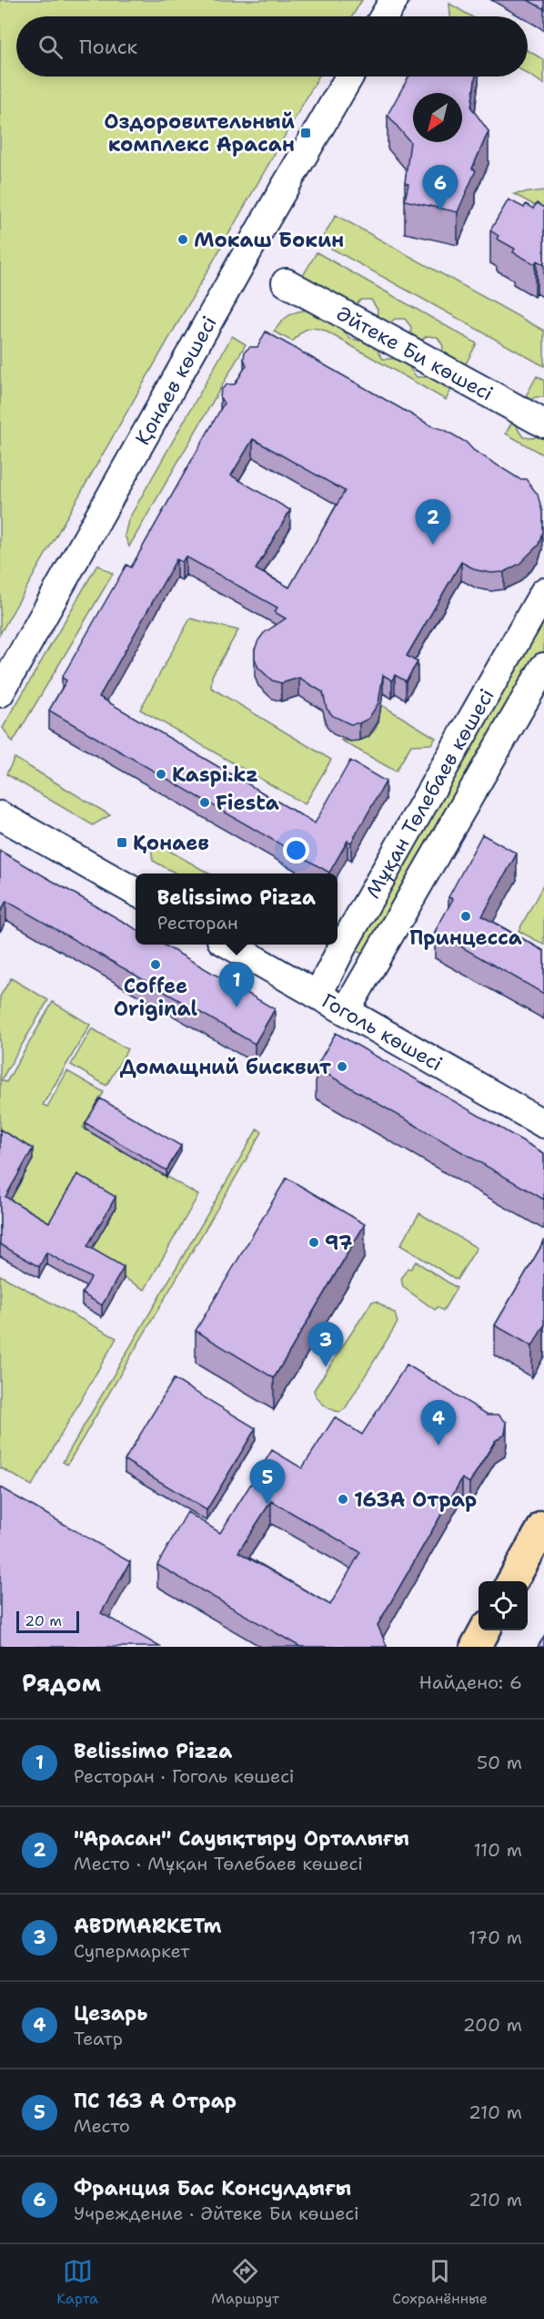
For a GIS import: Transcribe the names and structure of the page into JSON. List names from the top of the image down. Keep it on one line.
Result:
{"streets":{"street":["Әйтеке Би көшесі","Қонаев көшесі","Мұқан Төлебаев көшесі","Гоголь көшесі"]},"crossings":[["Мұқан Төлебаев көшесі","Гоголь көшесі"]],"places":{"transit":["Оздоровительный комплекс Арасан","Қонаев"],"other":["Мокаш Бокин","Kaspi.kz","Fiesta","Принцесса","Coffee Original","Домащний бисквит","97","163А Отрар"]},"scale_bar":"20 m","north":"bottom left","page":{"search":"Поиск","pins":["6","2","1","3","4","5"],"popup":["Belissimo Pizza","Ресторан"],"scale":"20 m","heading":["Рядом","Найдено: 6"],"list":[{"mark":"1","name":"Belissimo Pizza","note":"Ресторан · Гоголь көшесі","value":"50 m"},{"mark":"2","name":"\"Арасан\" Сауықтыру Орталығы","note":"Место · Мұқан Төлебаев көшесі","value":"110 m"},{"mark":"3","name":"ABDMARKETm","note":"Супермаркет","value":"170 m"},{"mark":"4","name":"Цезарь","note":"Театр","value":"200 m"},{"mark":"5","name":"ПС 163 А Отрар","note":"Место","value":"210 m"},{"mark":"6","name":"Франция Бас Консулдығы","note":"Учреждение · Әйтеке Би көшесі","value":"210 m"}],"nav":["Карта","Маршрут","Сохранённые"]}}
